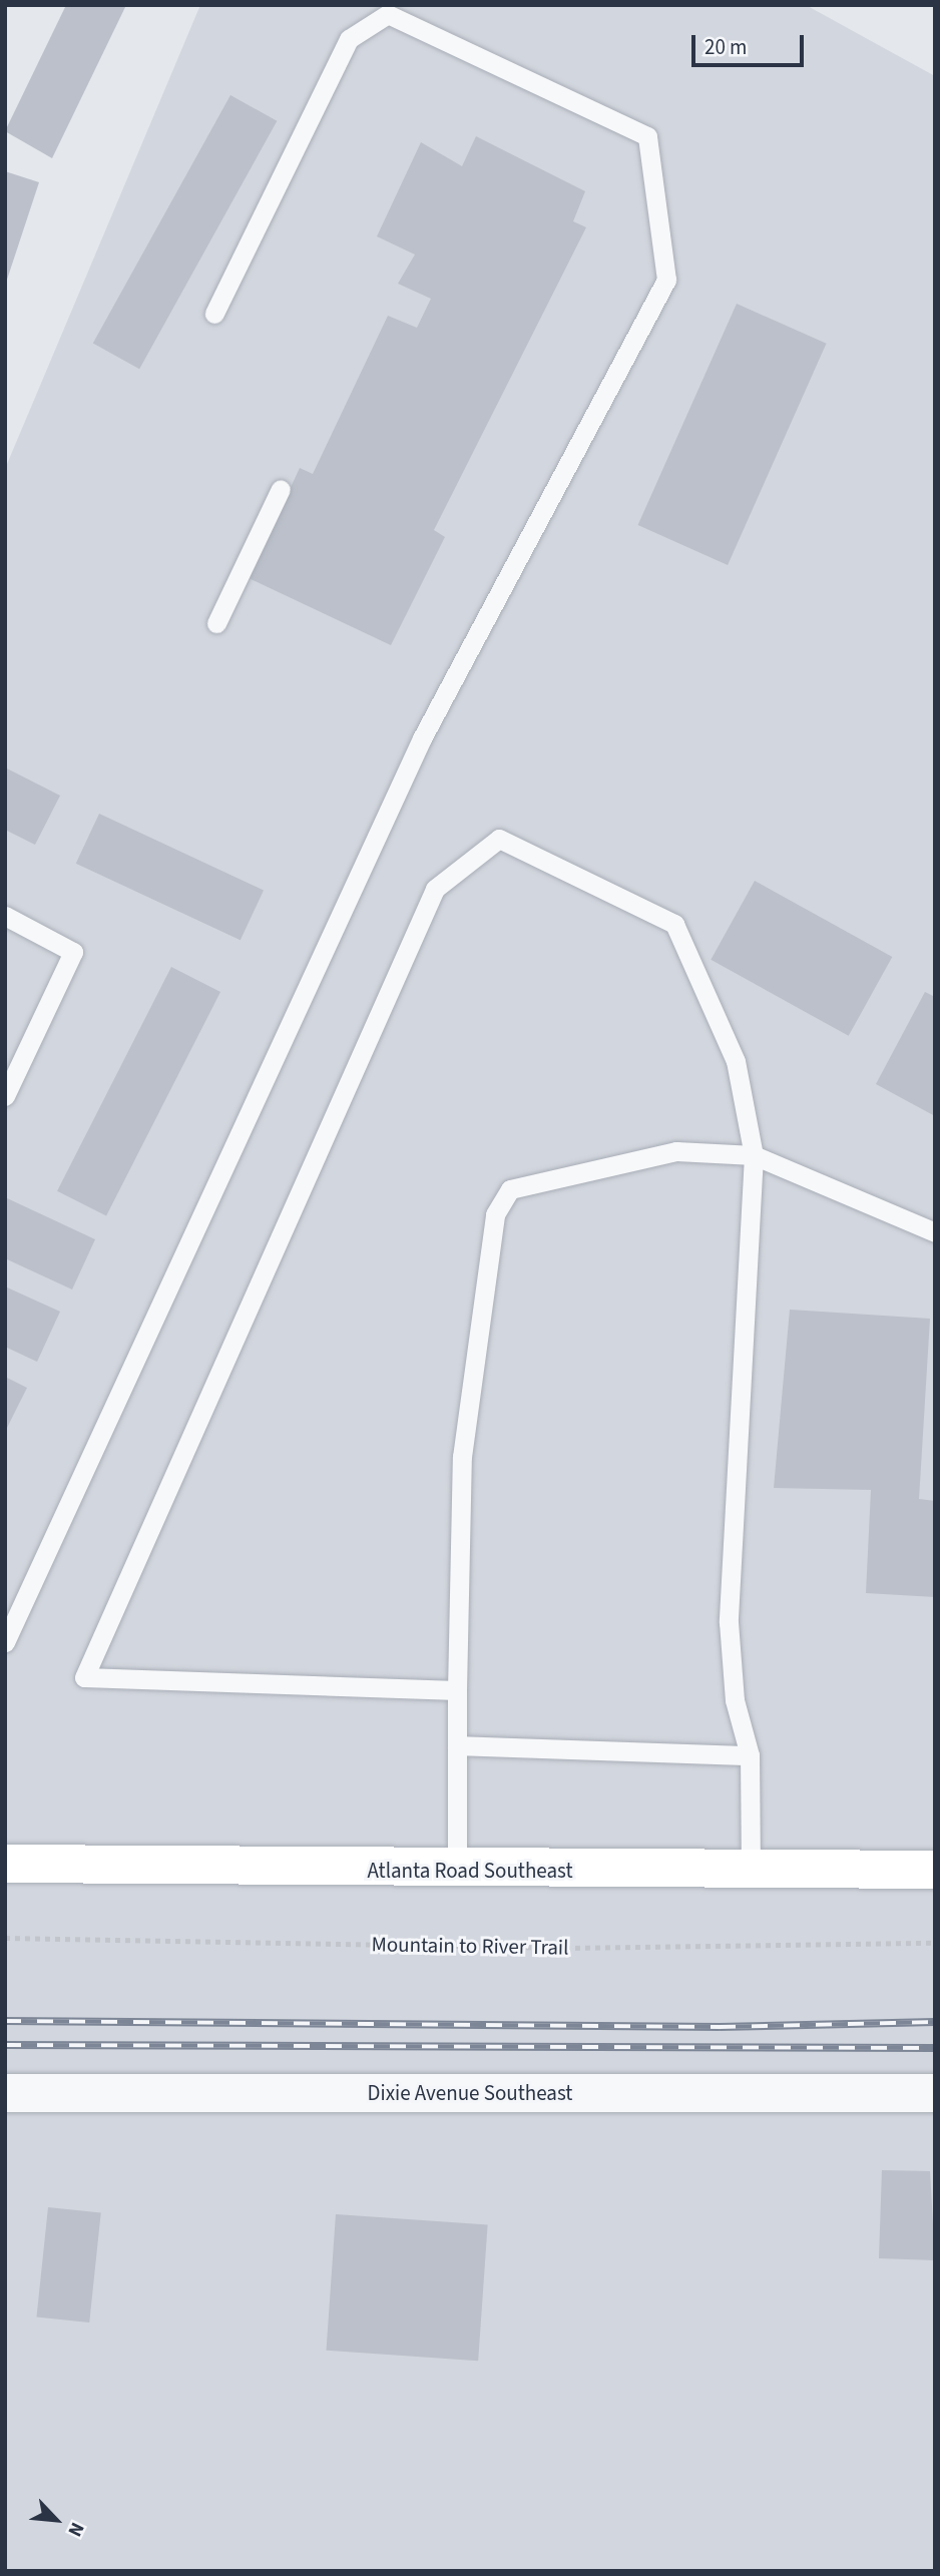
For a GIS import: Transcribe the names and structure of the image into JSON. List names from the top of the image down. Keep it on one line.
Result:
{"streets":{"main road":["Atlanta Road Southeast"],"street":["Dixie Avenue Southeast"],"path":["Mountain to River Trail"]},"scale_bar":"20 m","north":"bottom right"}
